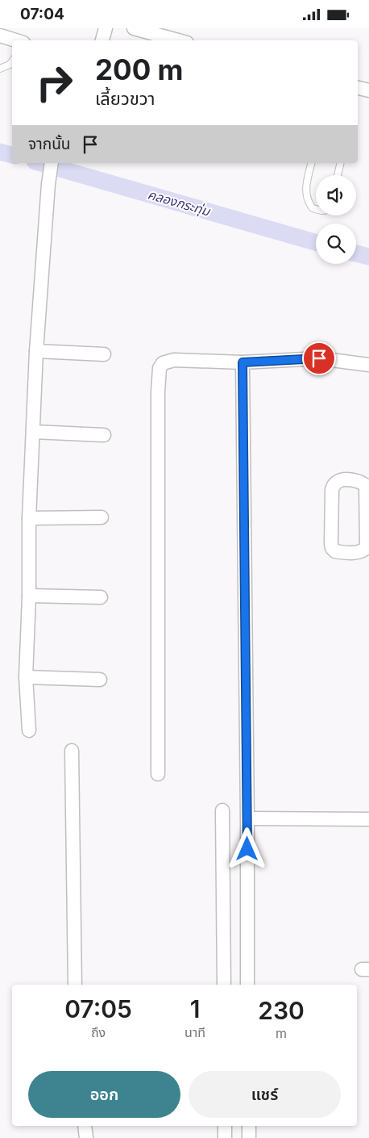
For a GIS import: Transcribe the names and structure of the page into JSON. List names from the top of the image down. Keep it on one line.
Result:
{"water":["คลองกระทุ่ม"],"page":{"status":"07:04","turn":["200 m","เลี้ยวขวา"],"then":"จากนั้น","eta":["07:05","ถึง","1","นาที","230","m"],"buttons":["ออก","แชร์"]}}
